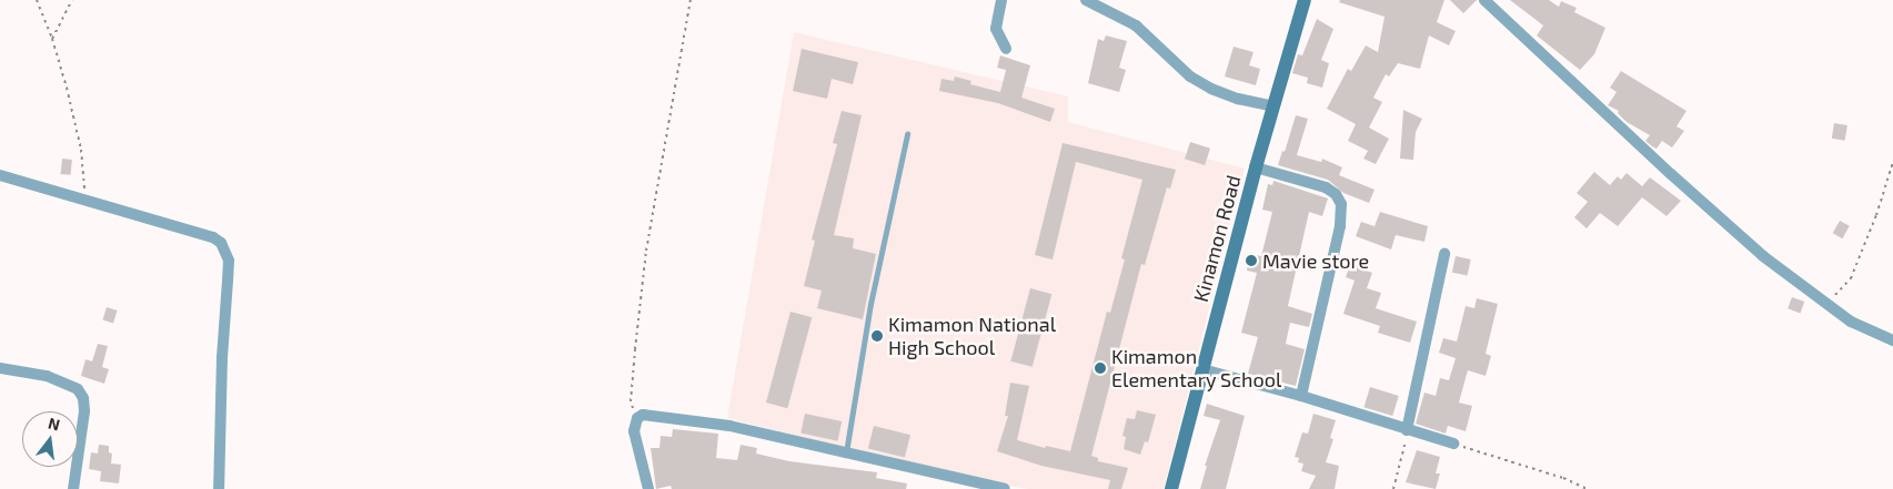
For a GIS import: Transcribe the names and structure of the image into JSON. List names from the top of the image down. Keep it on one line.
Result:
{"streets":{"street":["Kinamon Road"]},"places":["Mavie store","Kimamon National High School","Kimamon Elementary School"],"north":"top"}
